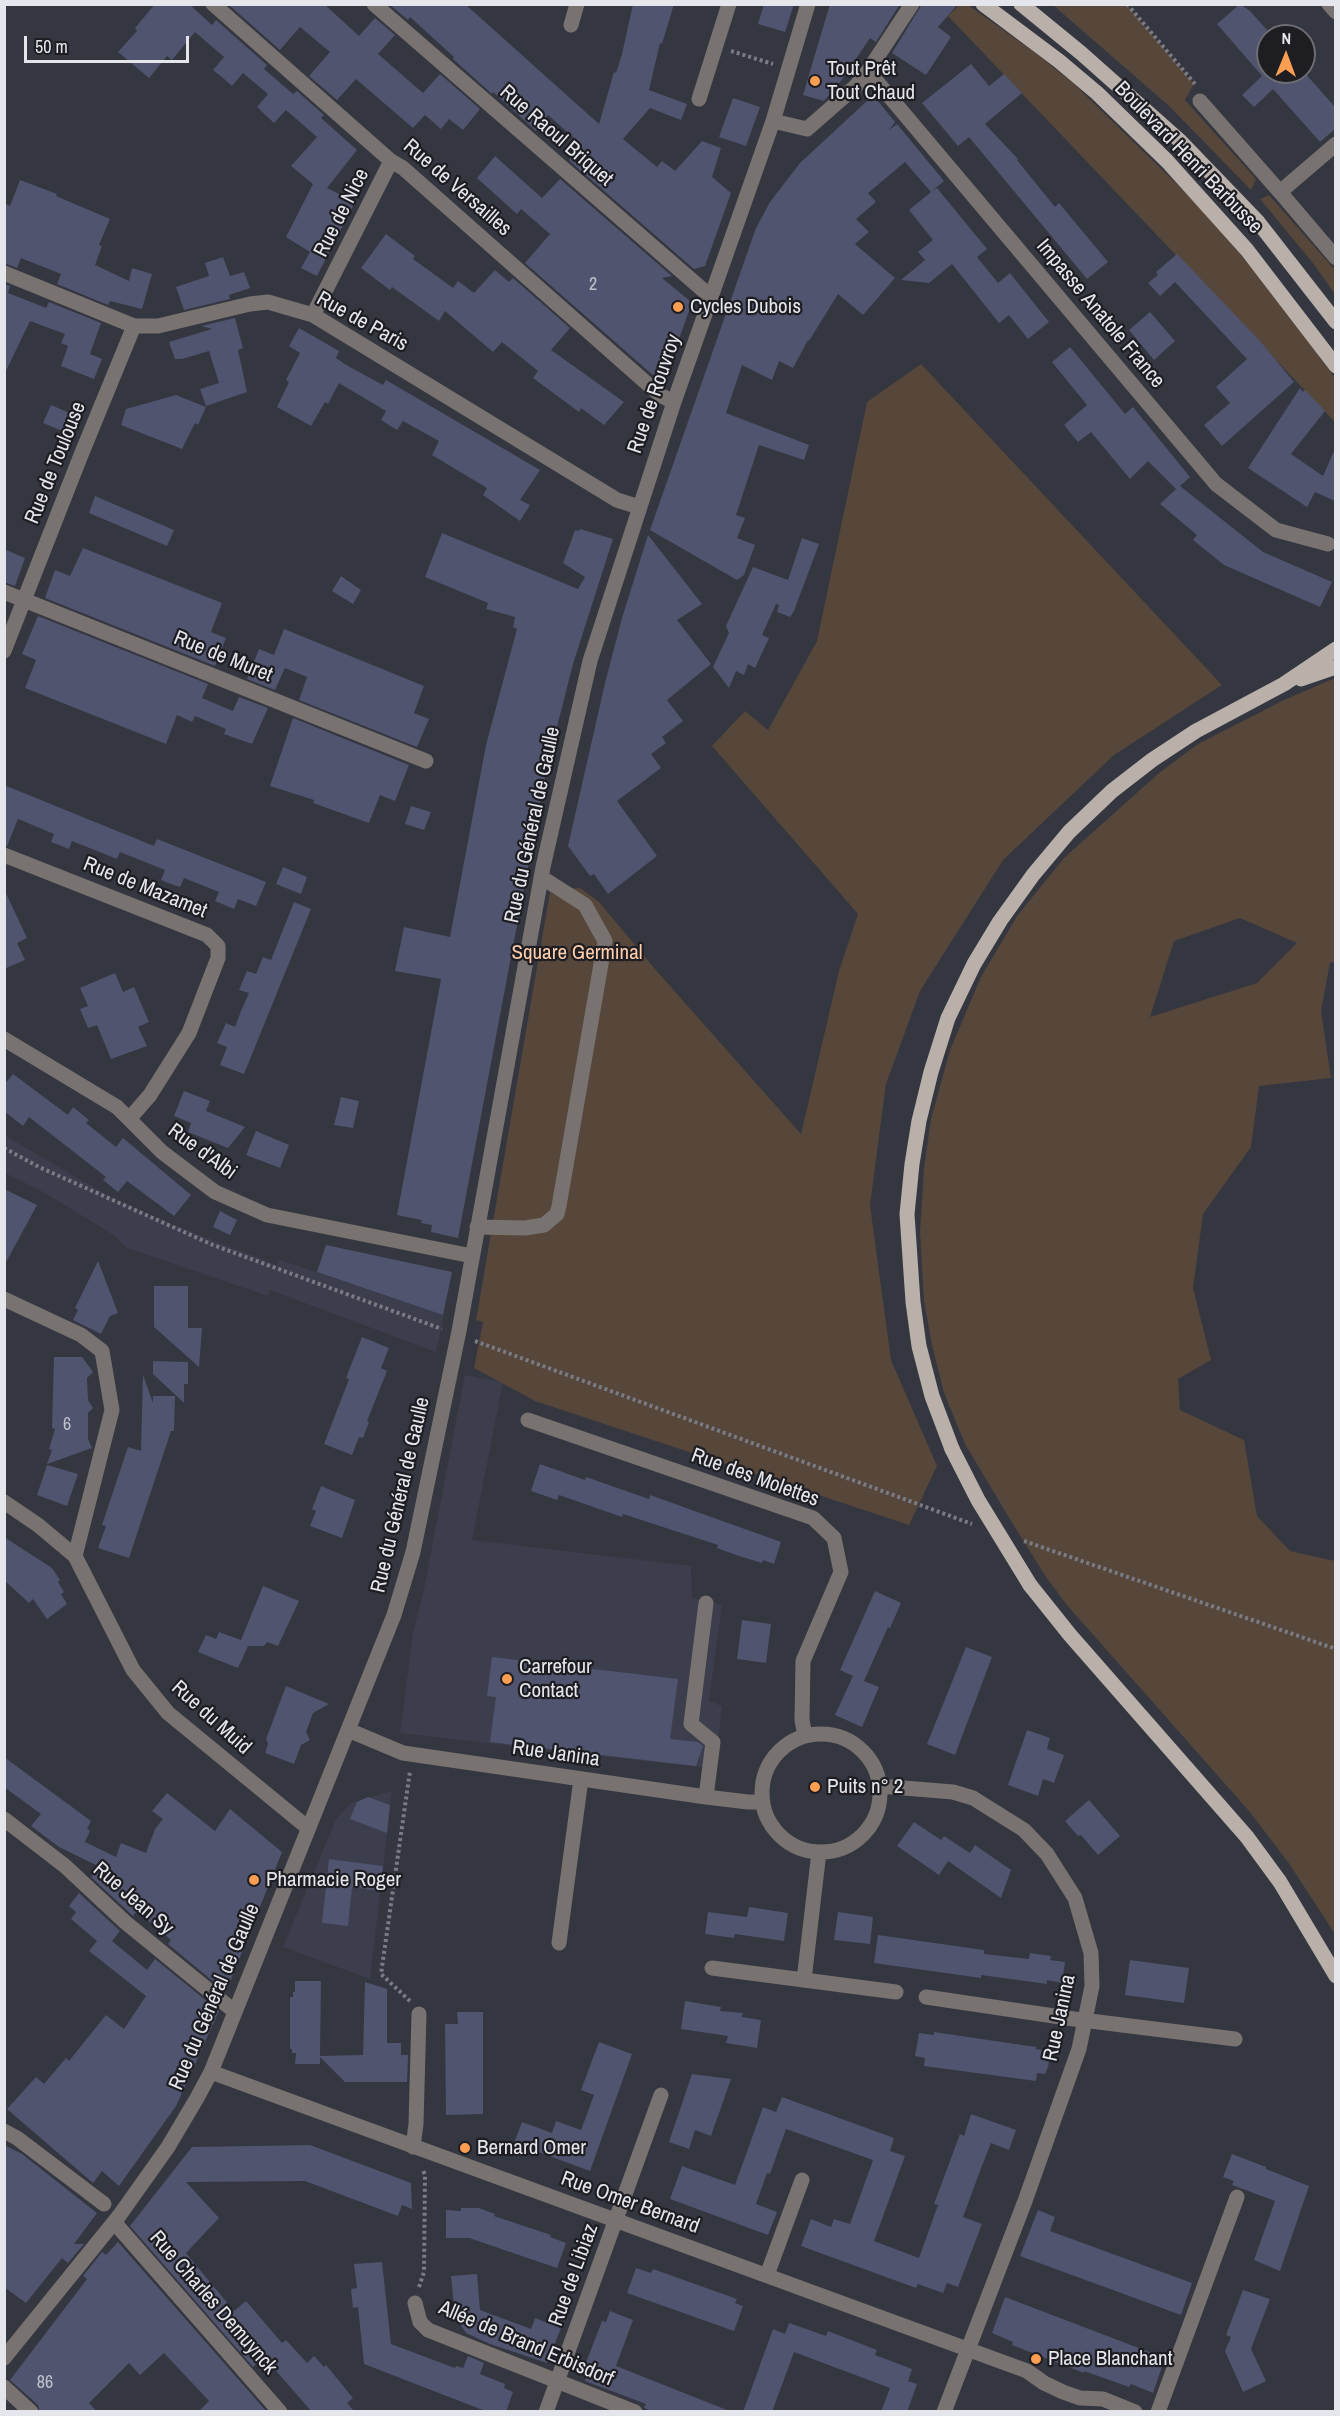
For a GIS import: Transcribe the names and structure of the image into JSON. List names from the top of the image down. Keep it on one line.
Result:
{"streets":{"main road":["Boulevard Henri Barbusse"],"street":["Rue Raoul Briquet","Rue de Versailles","Rue de Nice","Impasse Anatole France","Rue de Paris","Rue de Rouvroy","Rue de Toulouse","Rue de Muret","Rue du Général de Gaulle","Rue de Mazamet","Rue d'Albi","Rue des Molettes","Rue du Muid","Rue Janina","Rue Jean Sy","Rue Omer Bernard","Rue de Libiaz","Rue Charles Demuynck","Allée de Brand Erbisdorf"]},"crossings":[["Rue Raoul Briquet","Rue de Rouvroy"],["Rue de Versailles","Rue de Nice"],["Rue de Versailles","Rue de Rouvroy"],["Rue de Nice","Rue de Paris"],["Rue de Paris","Rue de Rouvroy"],["Rue de Paris","Rue de Toulouse"],["Rue de Rouvroy","Rue du Général de Gaulle"],["Rue de Toulouse","Rue de Muret"],["Rue du Général de Gaulle","Rue d'Albi"],["Rue du Général de Gaulle","Rue du Muid"],["Rue du Général de Gaulle","Rue Janina"],["Rue du Général de Gaulle","Rue Jean Sy"],["Rue du Général de Gaulle","Rue Omer Bernard"],["Rue du Général de Gaulle","Rue Charles Demuynck"],["Rue de Mazamet","Rue d'Albi"],["Rue des Molettes","Rue Janina"],["Rue Janina","Rue Omer Bernard"],["Rue Omer Bernard","Rue de Libiaz"],["Rue de Libiaz","Allée de Brand Erbisdorf"]],"parks":["Square Germinal"],"places":["Tout Prêt Tout Chaud","Cycles Dubois","Carrefour Contact","Puits n° 2","Pharmacie Roger","Bernard Omer","Place Blanchant"],"house_numbers":["2","6","86"],"scale_bar":"50 m","north":"top"}
